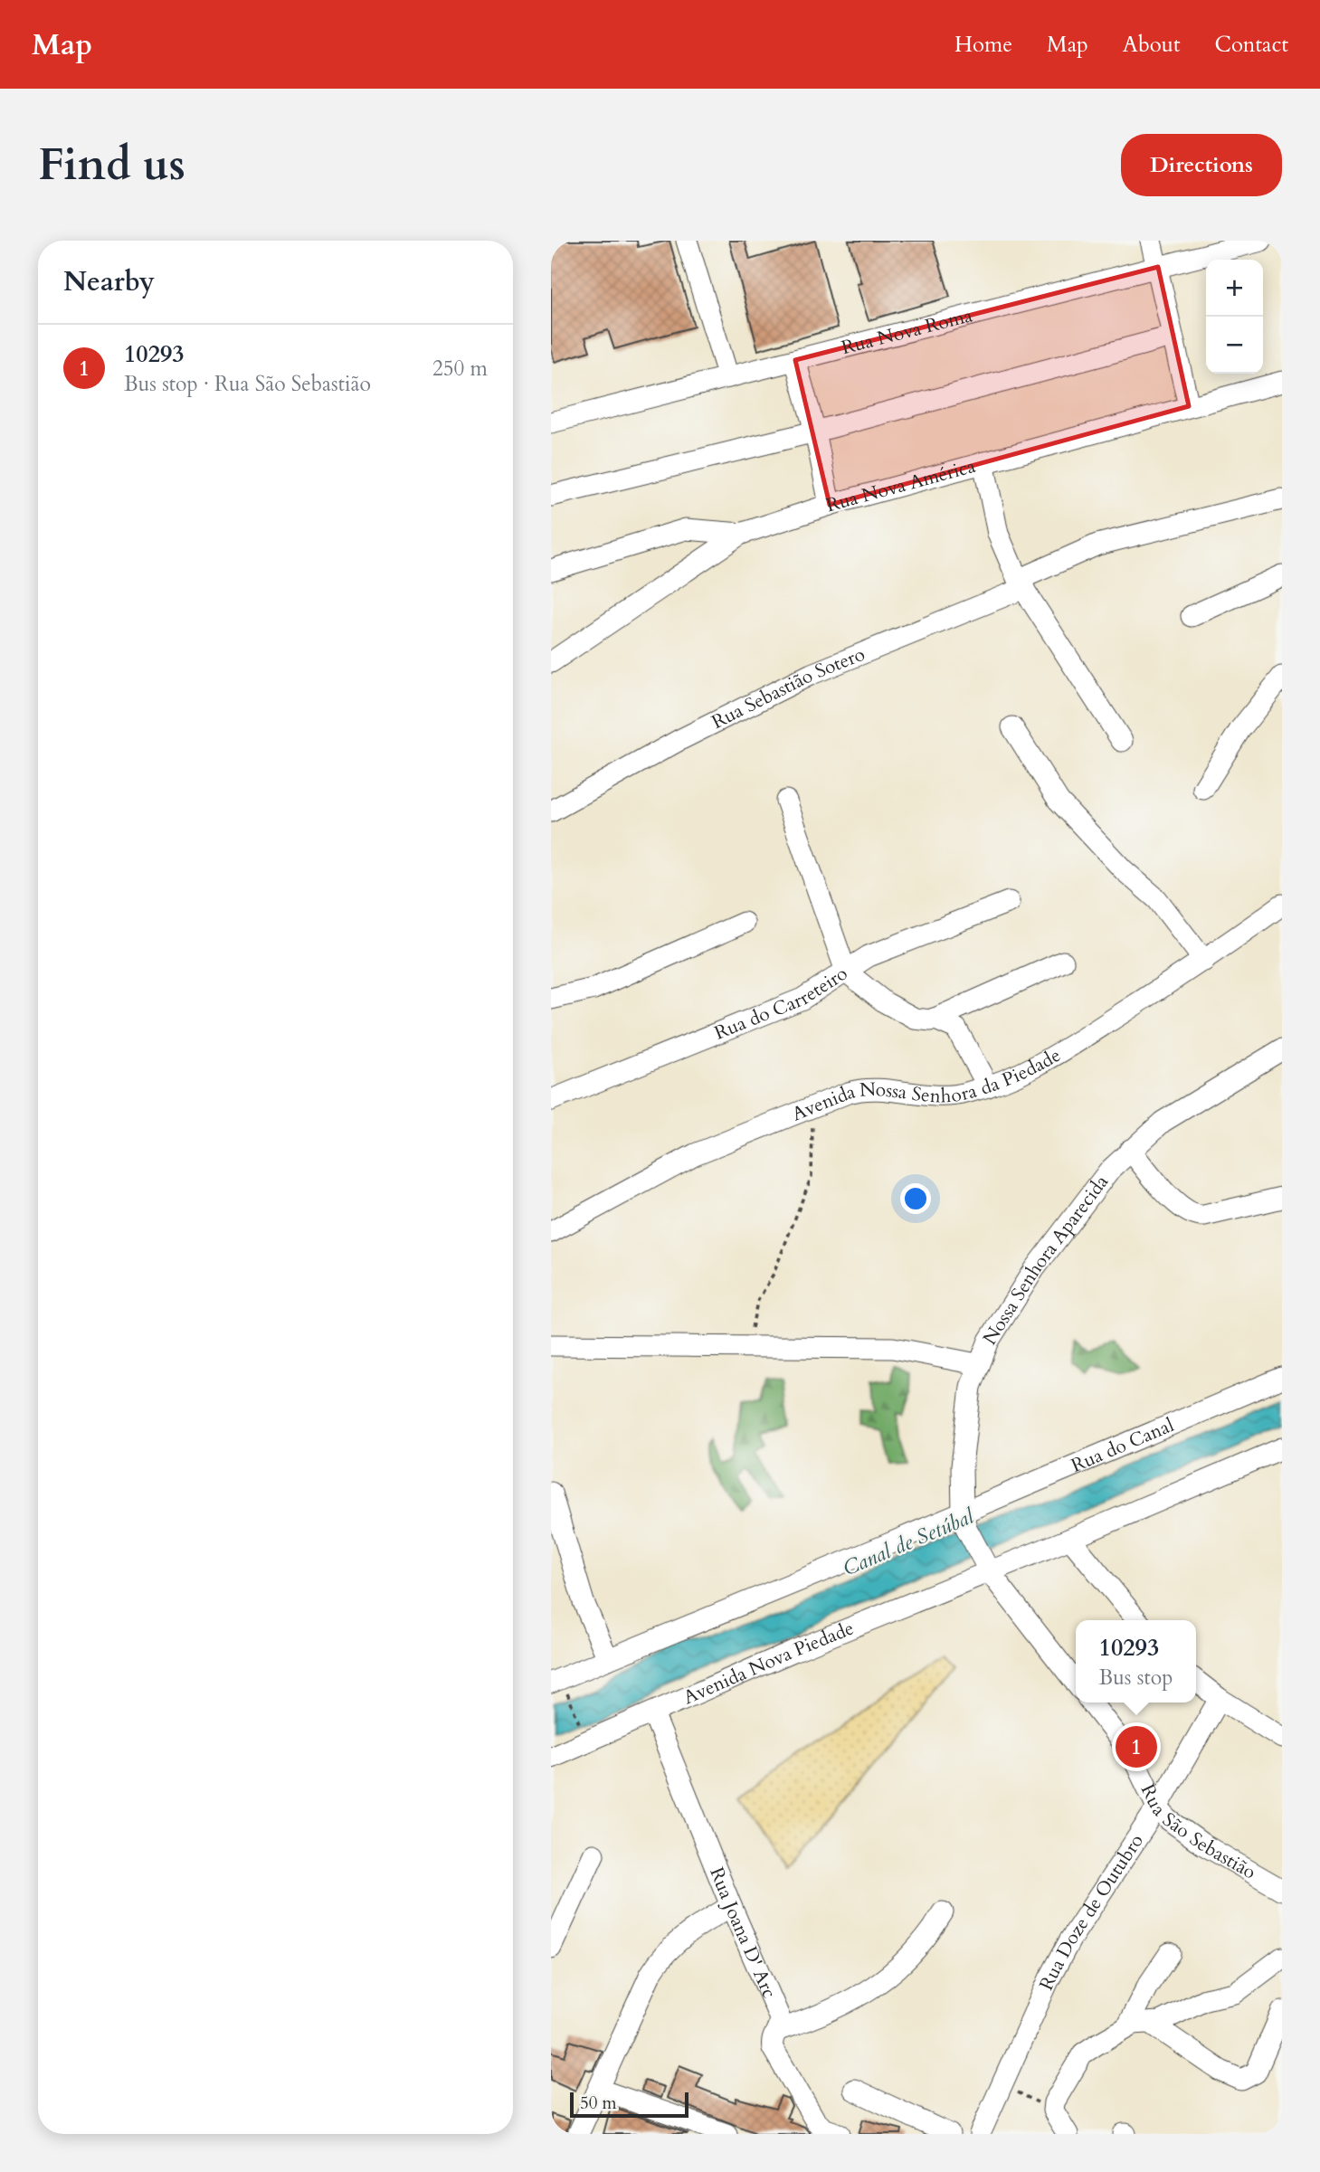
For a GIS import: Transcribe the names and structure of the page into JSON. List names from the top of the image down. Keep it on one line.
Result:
{"streets":{"street":["Rua Nova Roma","Rua Nova América","Rua Sebastião Sotero","Rua do Carreteiro","Avenida Nossa Senhora da Piedade","Nossa Senhora Aparecida","Rua do Canal","Avenida Nova Piedade","Rua São Sebastião","Rua Doze de Outubro","Rua Joana D' Arc"]},"crossings":[["Nossa Senhora Aparecida","Rua do Canal"],["Nossa Senhora Aparecida","Avenida Nova Piedade"],["Avenida Nova Piedade","Rua Joana D' Arc"],["Rua São Sebastião","Rua Doze de Outubro"]],"water":["Canal de Setúbal"],"scale_bar":"50 m","page":{"header":"Map","nav":["Home","Map","About","Contact"],"buttons":"Directions","title":"Find us","heading":"Nearby","map_buttons":["+","−"],"list":[{"mark":"1","name":"10293","note":"Bus stop · Rua São Sebastião","value":"250 m"}],"popup":["10293","Bus stop"],"pins":"1","scale":"50 m"}}
